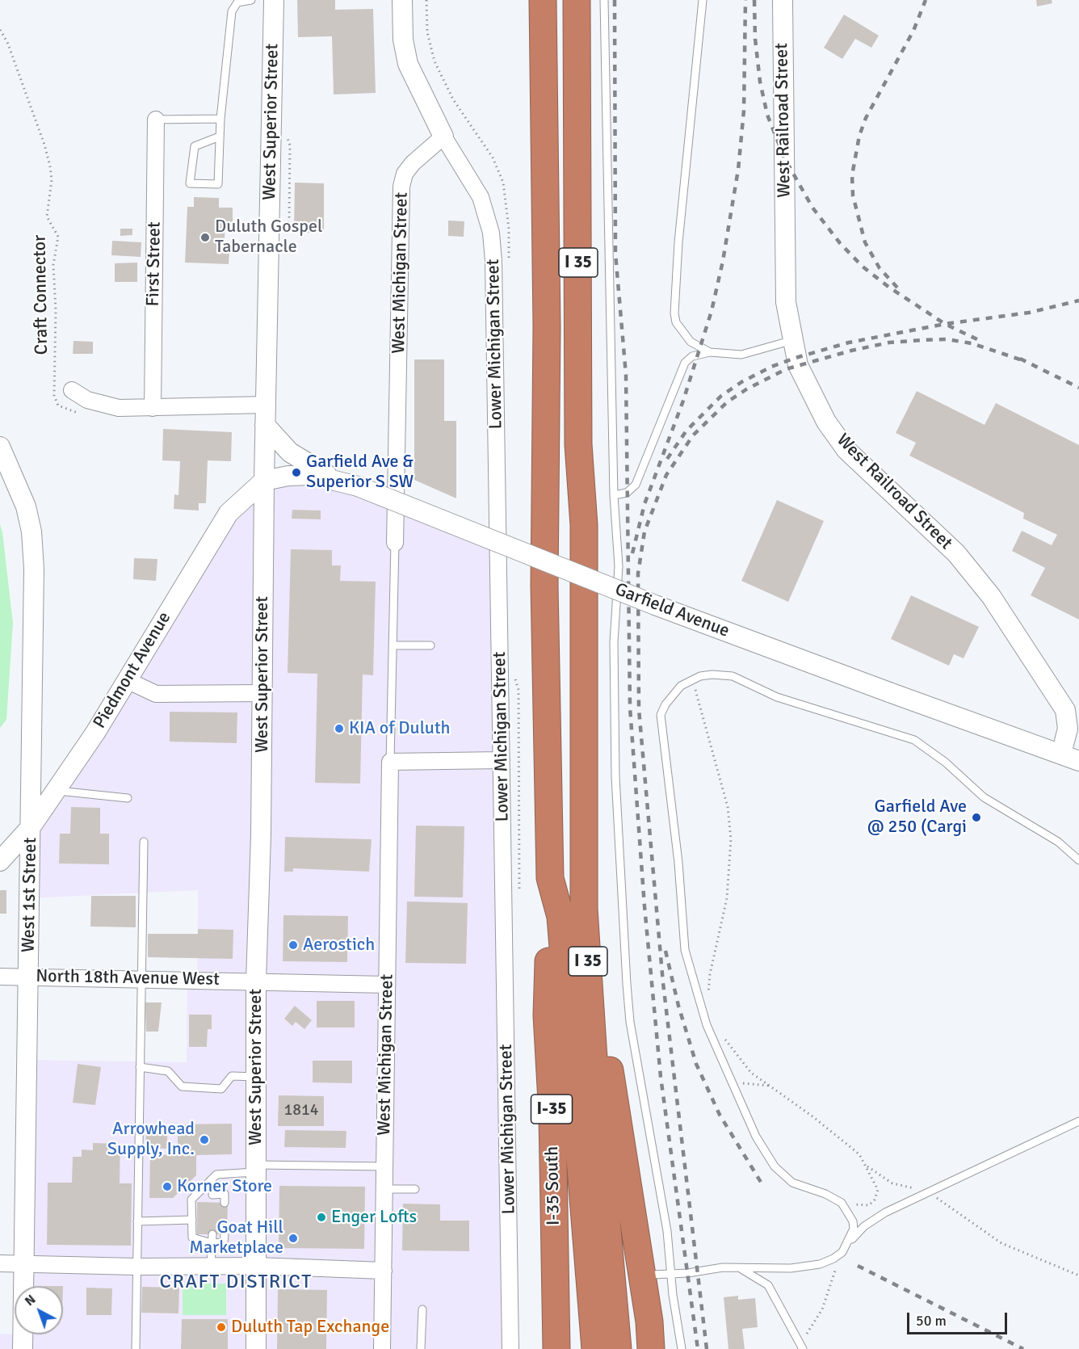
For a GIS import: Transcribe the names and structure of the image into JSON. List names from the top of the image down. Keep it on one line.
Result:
{"streets":{"highway":["I 35","I-35","I-35 South"],"street":["West Railroad Street","West Superior Street","First Street","West Michigan Street","Lower Michigan Street","Garfield Avenue","Piedmont Avenue","West 1st Street","North 18th Avenue West"],"path":["Craft Connector"]},"crossings":[["West Railroad Street","Garfield Avenue"],["West Superior Street","Garfield Avenue"],["West Superior Street","Piedmont Avenue"],["West Superior Street","North 18th Avenue West"],["I 35","I-35 South"],["West Michigan Street","Lower Michigan Street"],["West Michigan Street","North 18th Avenue West"],["Garfield Avenue","Piedmont Avenue"],["Piedmont Avenue","West 1st Street"],["West 1st Street","North 18th Avenue West"]],"districts":["CRAFT DISTRICT"],"places":["Duluth Gospel Tabernacle","Garfield Ave & Superior S SW","KIA of Duluth","Garfield Ave @ 250 (Cargi","Aerostich","Arrowhead Supply, Inc.","Korner Store","Enger Lofts","Goat Hill Marketplace","Duluth Tap Exchange"],"house_numbers":["1814"],"scale_bar":"50 m","north":"top left"}
